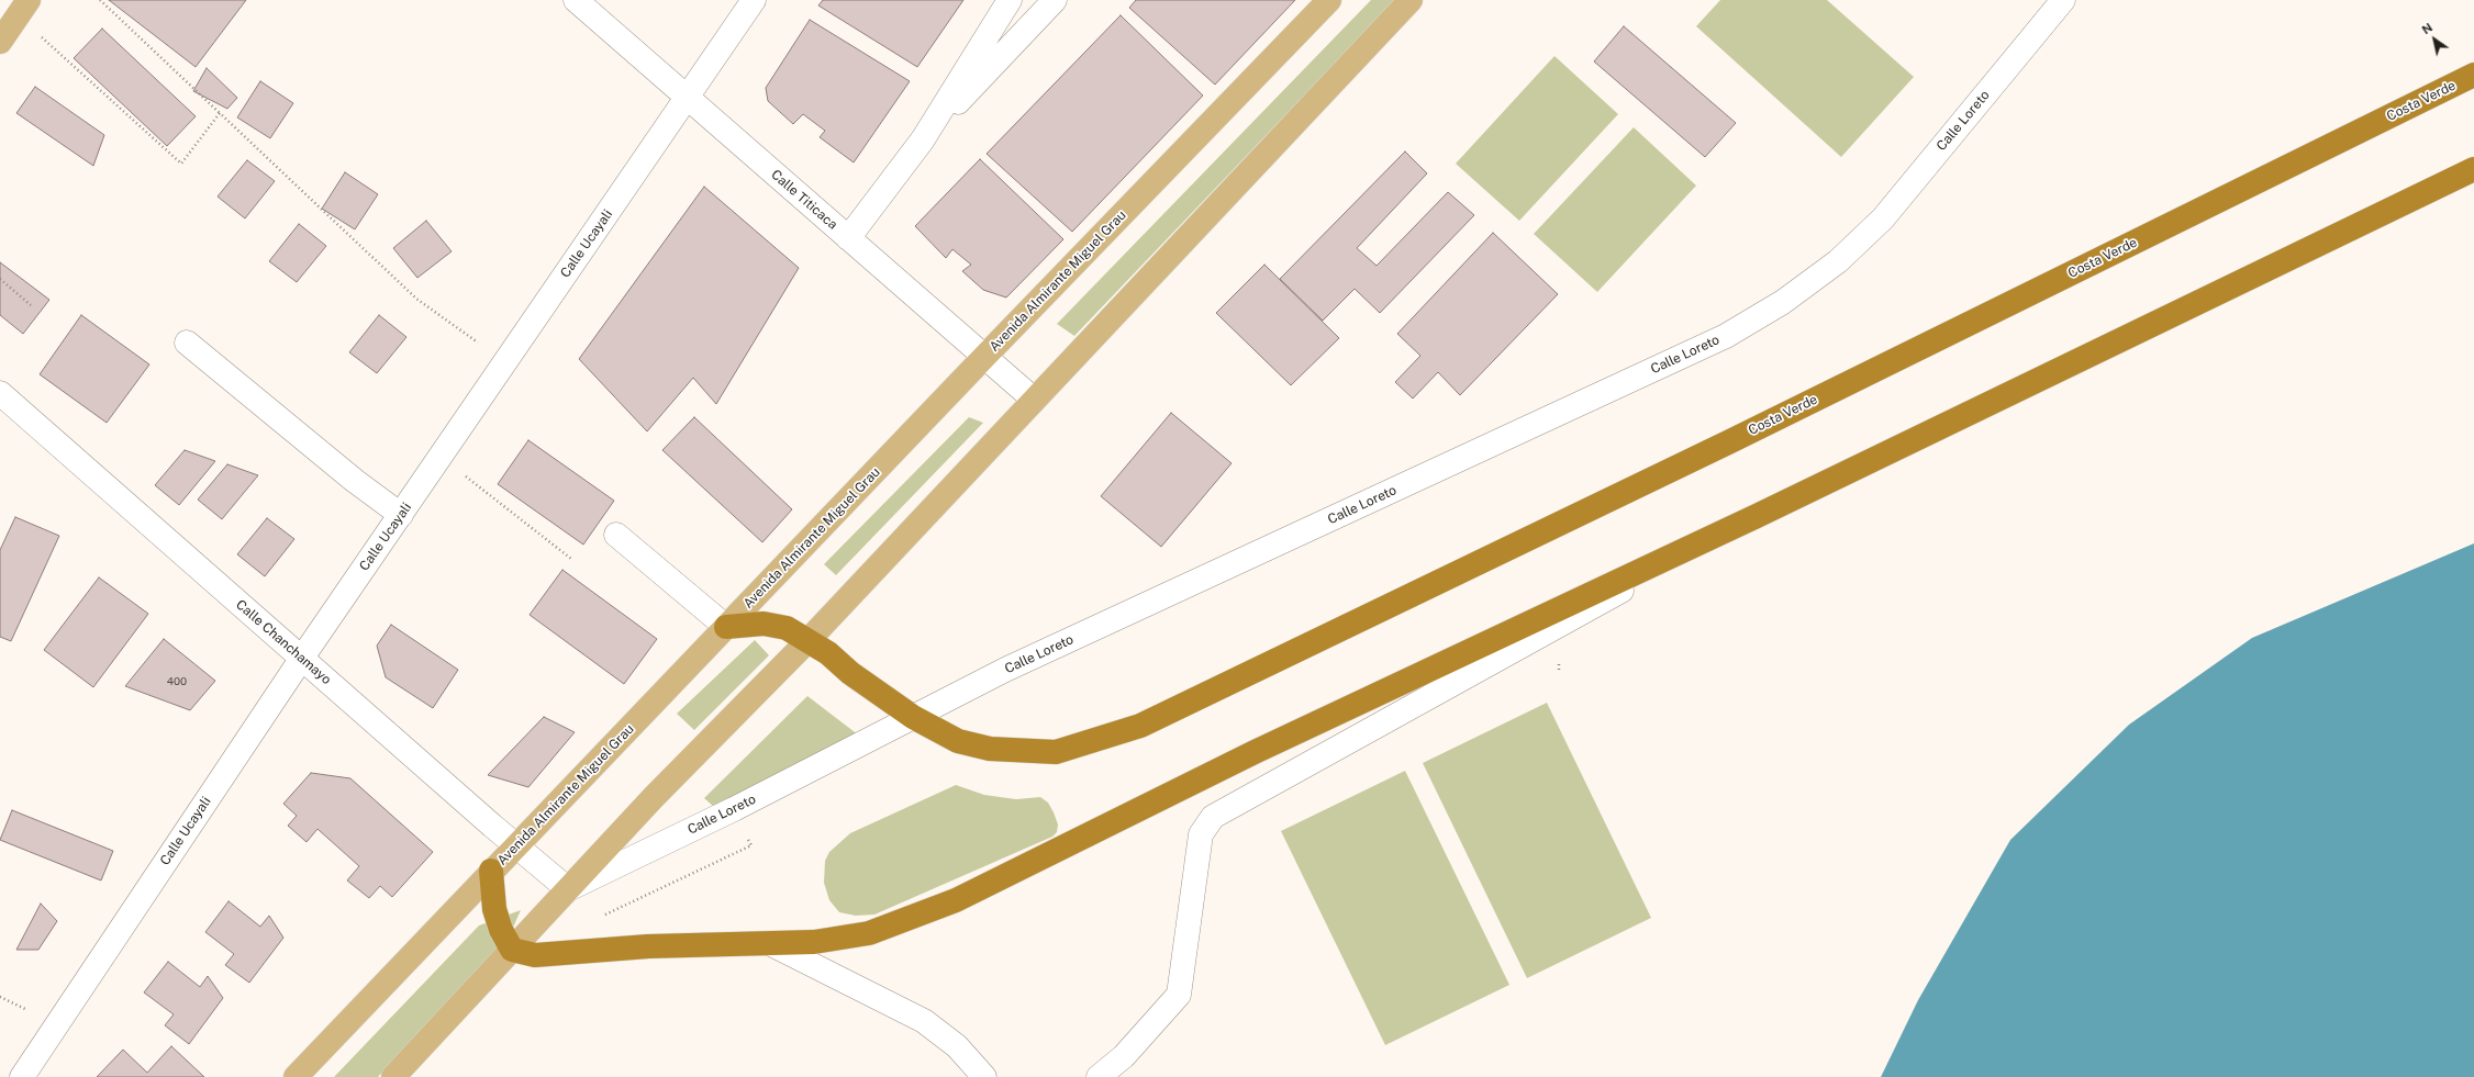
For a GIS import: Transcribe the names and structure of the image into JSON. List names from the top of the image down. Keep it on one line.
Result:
{"streets":{"highway":["Costa Verde"],"main road":["Avenida Almirante Miguel Grau"],"street":["Calle Loreto","Calle Titicaca","Calle Ucayali","Calle Chanchamayo"]},"crossings":[["Costa Verde","Calle Loreto"],["Costa Verde","Avenida Almirante Miguel Grau"],["Calle Loreto","Calle Chanchamayo"],["Calle Titicaca","Calle Ucayali"],["Calle Titicaca","Avenida Almirante Miguel Grau"],["Calle Ucayali","Calle Chanchamayo"],["Avenida Almirante Miguel Grau","Calle Chanchamayo"]],"house_numbers":["400"],"north":"top left"}
